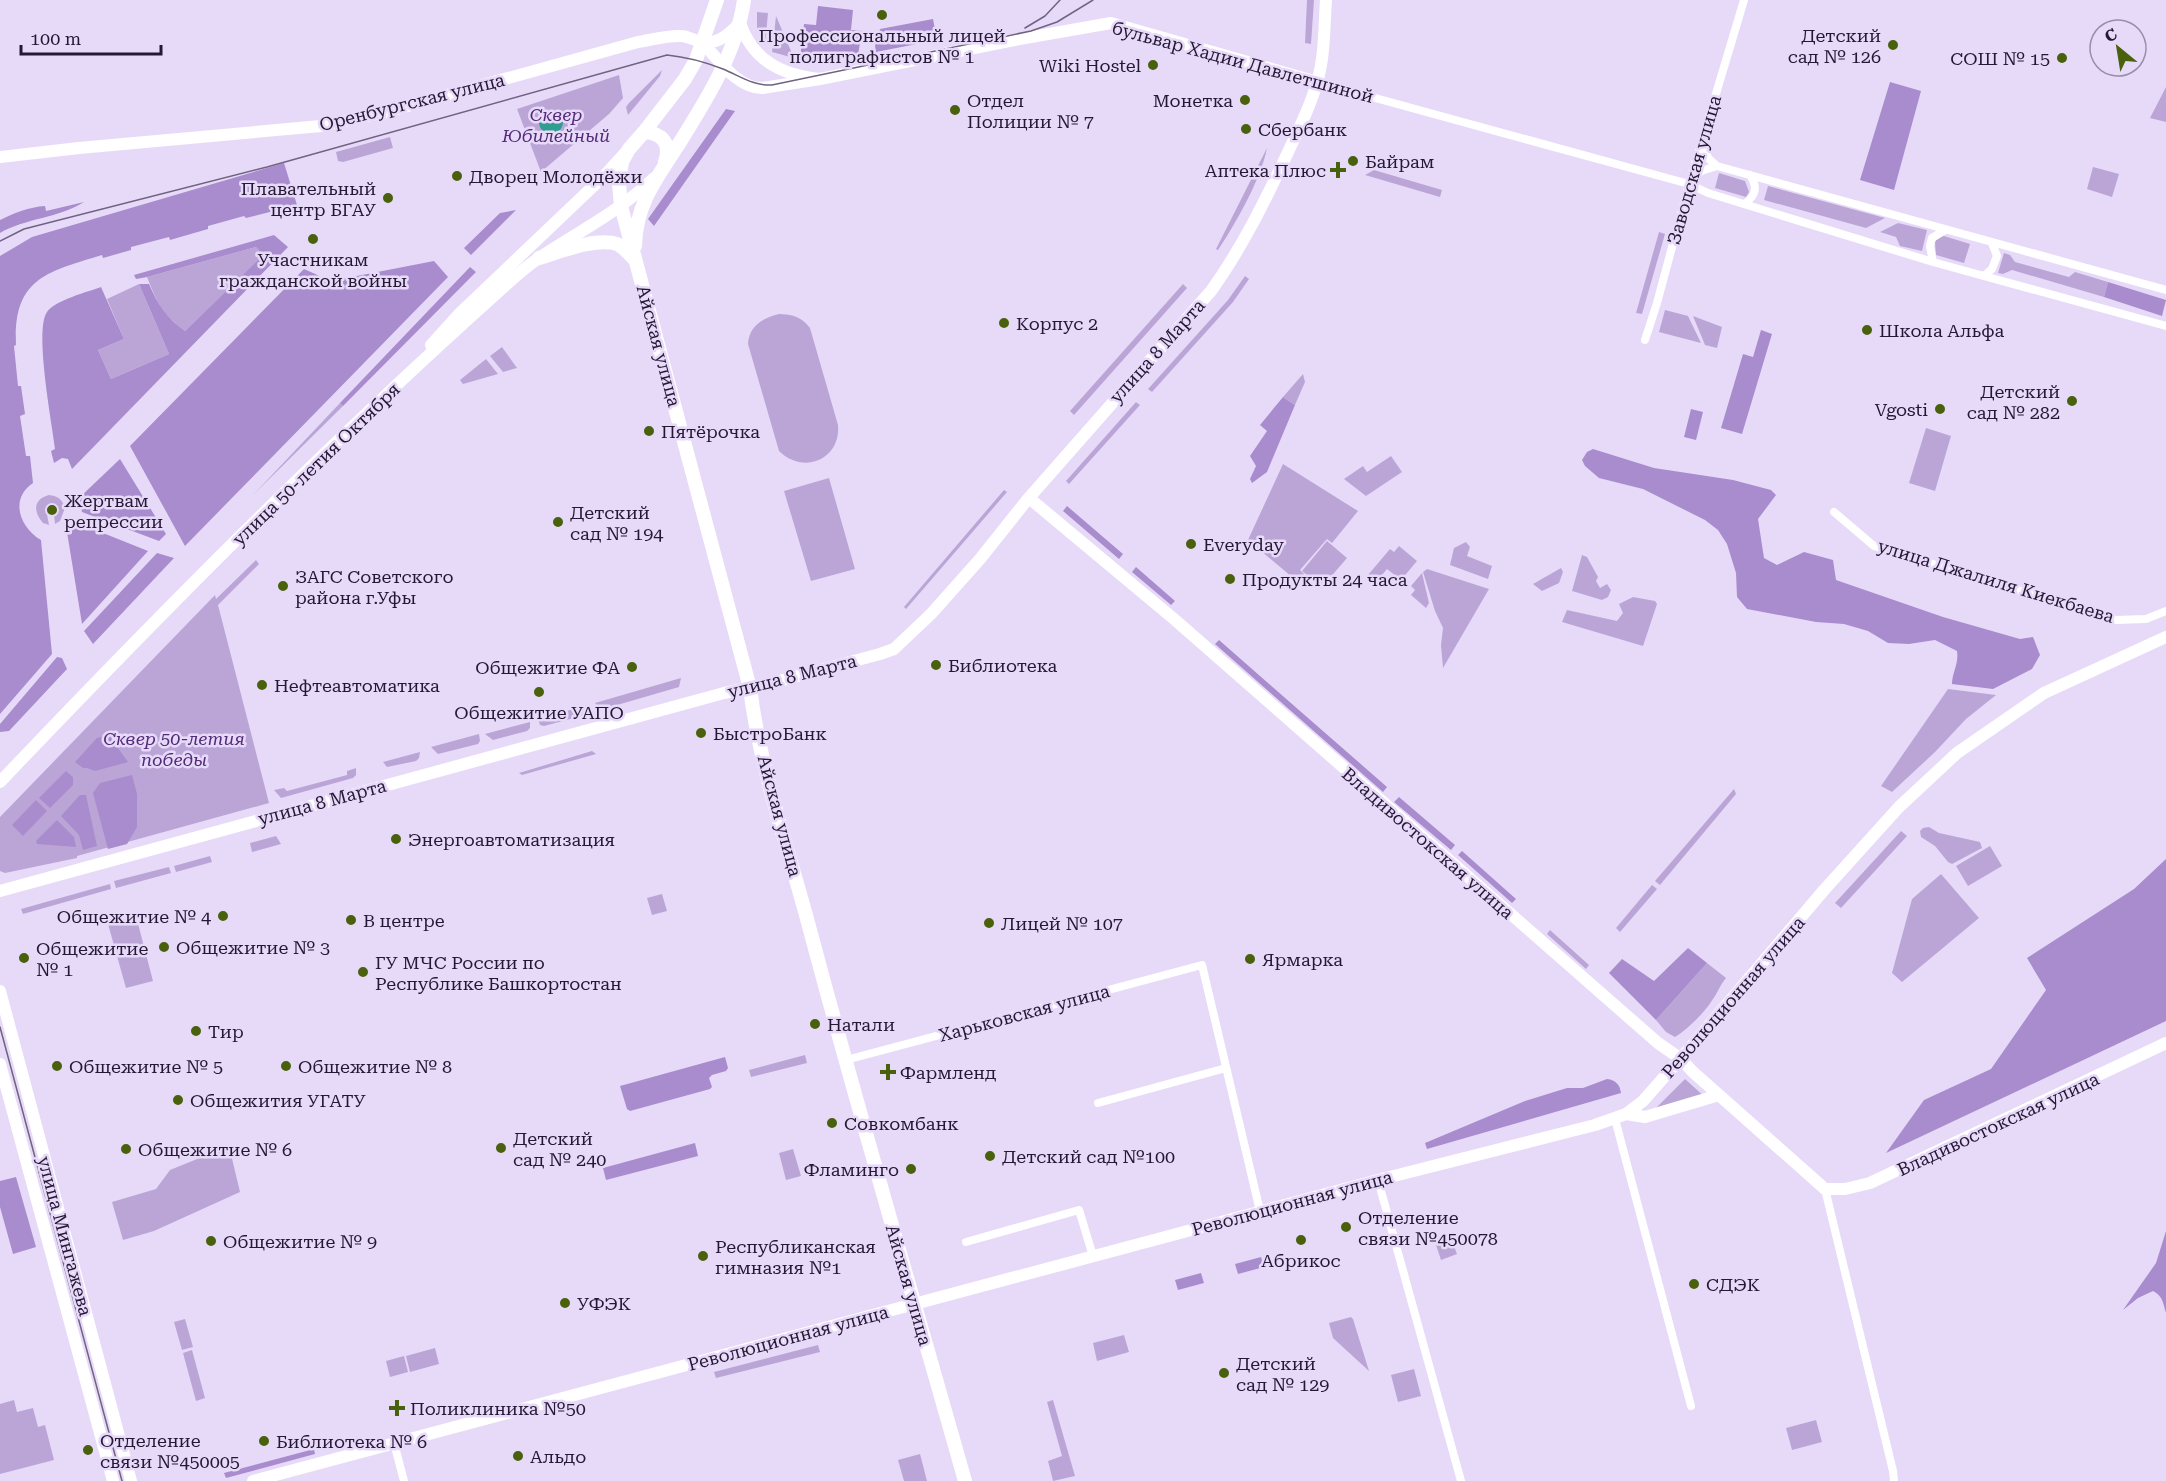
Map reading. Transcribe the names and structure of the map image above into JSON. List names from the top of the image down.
{
  "streets": {
    "main road": [
      "бульвар Хадии Давлетшиной",
      "Оренбургская улица",
      "Айская улица",
      "улица 8 Марта",
      "улица 50-летия Октября",
      "Владивостокская улица",
      "Революционная улица",
      "улица Мингажева"
    ],
    "street": ["Заводская улица", "улица Джалиля Киекбаева", "Харьковская улица"]
  },
  "crossings": [
    ["бульвар Хадии Давлетшиной", "Оренбургская улица"],
    ["бульвар Хадии Давлетшиной", "Заводская улица"],
    ["бульвар Хадии Давлетшиной", "улица 8 Марта"],
    ["бульвар Хадии Давлетшиной", "улица 50-летия Октября"],
    ["Оренбургская улица", "улица 50-летия Октября"],
    ["Айская улица", "улица 8 Марта"],
    ["Айская улица", "улица 50-летия Октября"],
    ["Айская улица", "Революционная улица"],
    ["Айская улица", "Харьковская улица"],
    ["улица 8 Марта", "Владивостокская улица"],
    ["Владивостокская улица", "Революционная улица"]
  ],
  "parks": ["Сквер Юбилейный", "Сквер 50-летия победы"],
  "places": {
    "other": [
      "Профессиональный лицей полиграфистов № 1",
      "Детский сад № 126",
      "СОШ № 15",
      "Wiki Hostel",
      "Монетка",
      "Отдел Полиции № 7",
      "Сбербанк",
      "Байрам",
      "Дворец Молодёжи",
      "Плавательный центр БГАУ",
      "Участникам гражданской войны",
      "Корпус 2",
      "Школа Альфа",
      "Детский сад № 282",
      "Vgosti",
      "Пятёрочка",
      "Жертвам репрессии",
      "Детский сад № 194",
      "Everyday",
      "Продукты 24 часа",
      "ЗАГС Советского района г.Уфы",
      "Библиотека",
      "Общежитие ФА",
      "Нефтеавтоматика",
      "Общежитие УАПО",
      "БыстроБанк",
      "Энергоавтоматизация",
      "Общежитие № 4",
      "В центре",
      "Лицей № 107",
      "Общежитие № 3",
      "Общежитие № 1",
      "Ярмарка",
      "ГУ МЧС России по Республике Башкортостан",
      "Натали",
      "Тир",
      "Общежитие № 5",
      "Общежитие № 8",
      "Общежития УГАТУ",
      "Совкомбанк",
      "Детский сад № 240",
      "Общежитие № 6",
      "Детский сад №100",
      "Фламинго",
      "Отделение связи №450078",
      "Абрикос",
      "Общежитие № 9",
      "Республиканская гимназия №1",
      "СДЭК",
      "УФЭК",
      "Детский сад № 129",
      "Библиотека № 6",
      "Отделение связи №450005",
      "Альдо"
    ],
    "health": ["Аптека Плюс", "Фармленд", "Поликлиника №50"]
  },
  "scale_bar": "100 m",
  "north": "top left"
}
